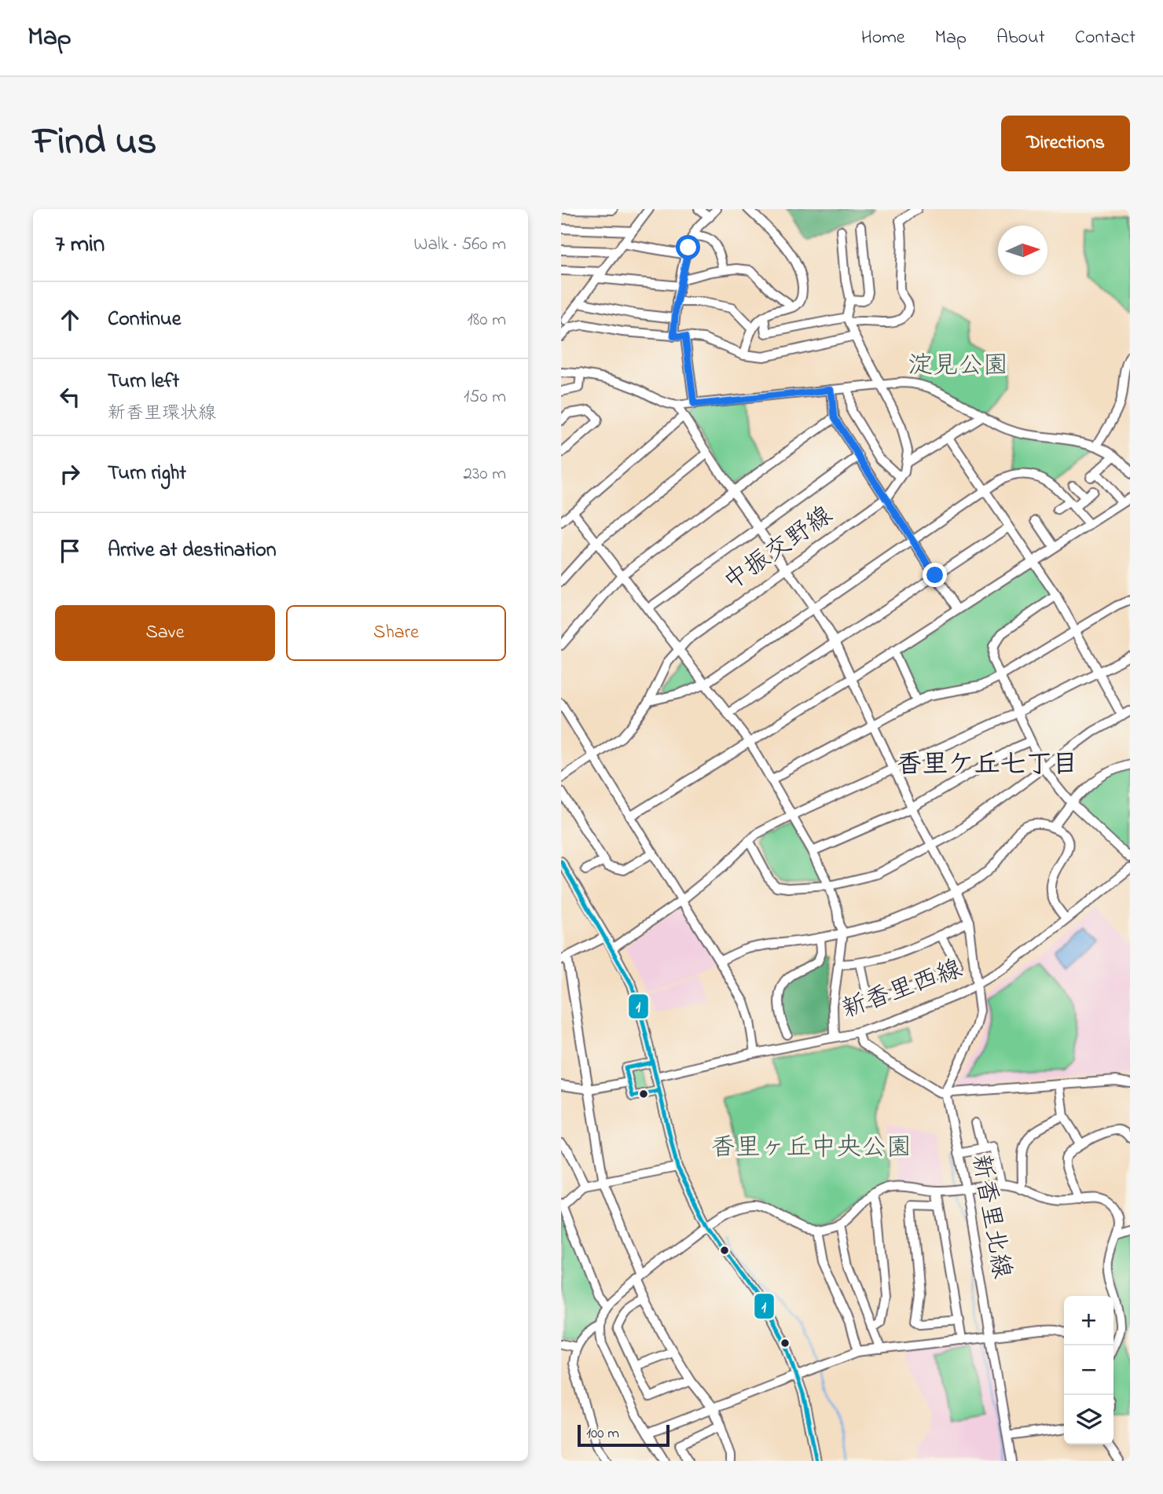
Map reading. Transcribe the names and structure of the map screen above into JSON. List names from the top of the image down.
{
  "streets": {
    "street": ["中振交野線", "新香里西線", "新香里北線"]
  },
  "districts": ["香里ケ丘七丁目"],
  "parks": ["淀見公園", "香里ヶ丘中央公園"],
  "lines": ["transit line 1"],
  "scale_bar": "100 m",
  "north": "right",
  "page": {
    "header": "Map",
    "nav": [
      "Home",
      "Map",
      "About",
      "Contact"
    ],
    "title": "Find us",
    "buttons": [
      "Directions",
      ["Save", "Share"]
    ],
    "heading": ["7 min", "Walk · 560 m"],
    "list": [
      ["Continue", "180 m"],
      ["Turn left", "新香里環状線", "150 m"],
      ["Turn right", "230 m"],
      "Arrive at destination"
    ],
    "map_buttons": ["+", "−"],
    "scale": "100 m"
  }
}
